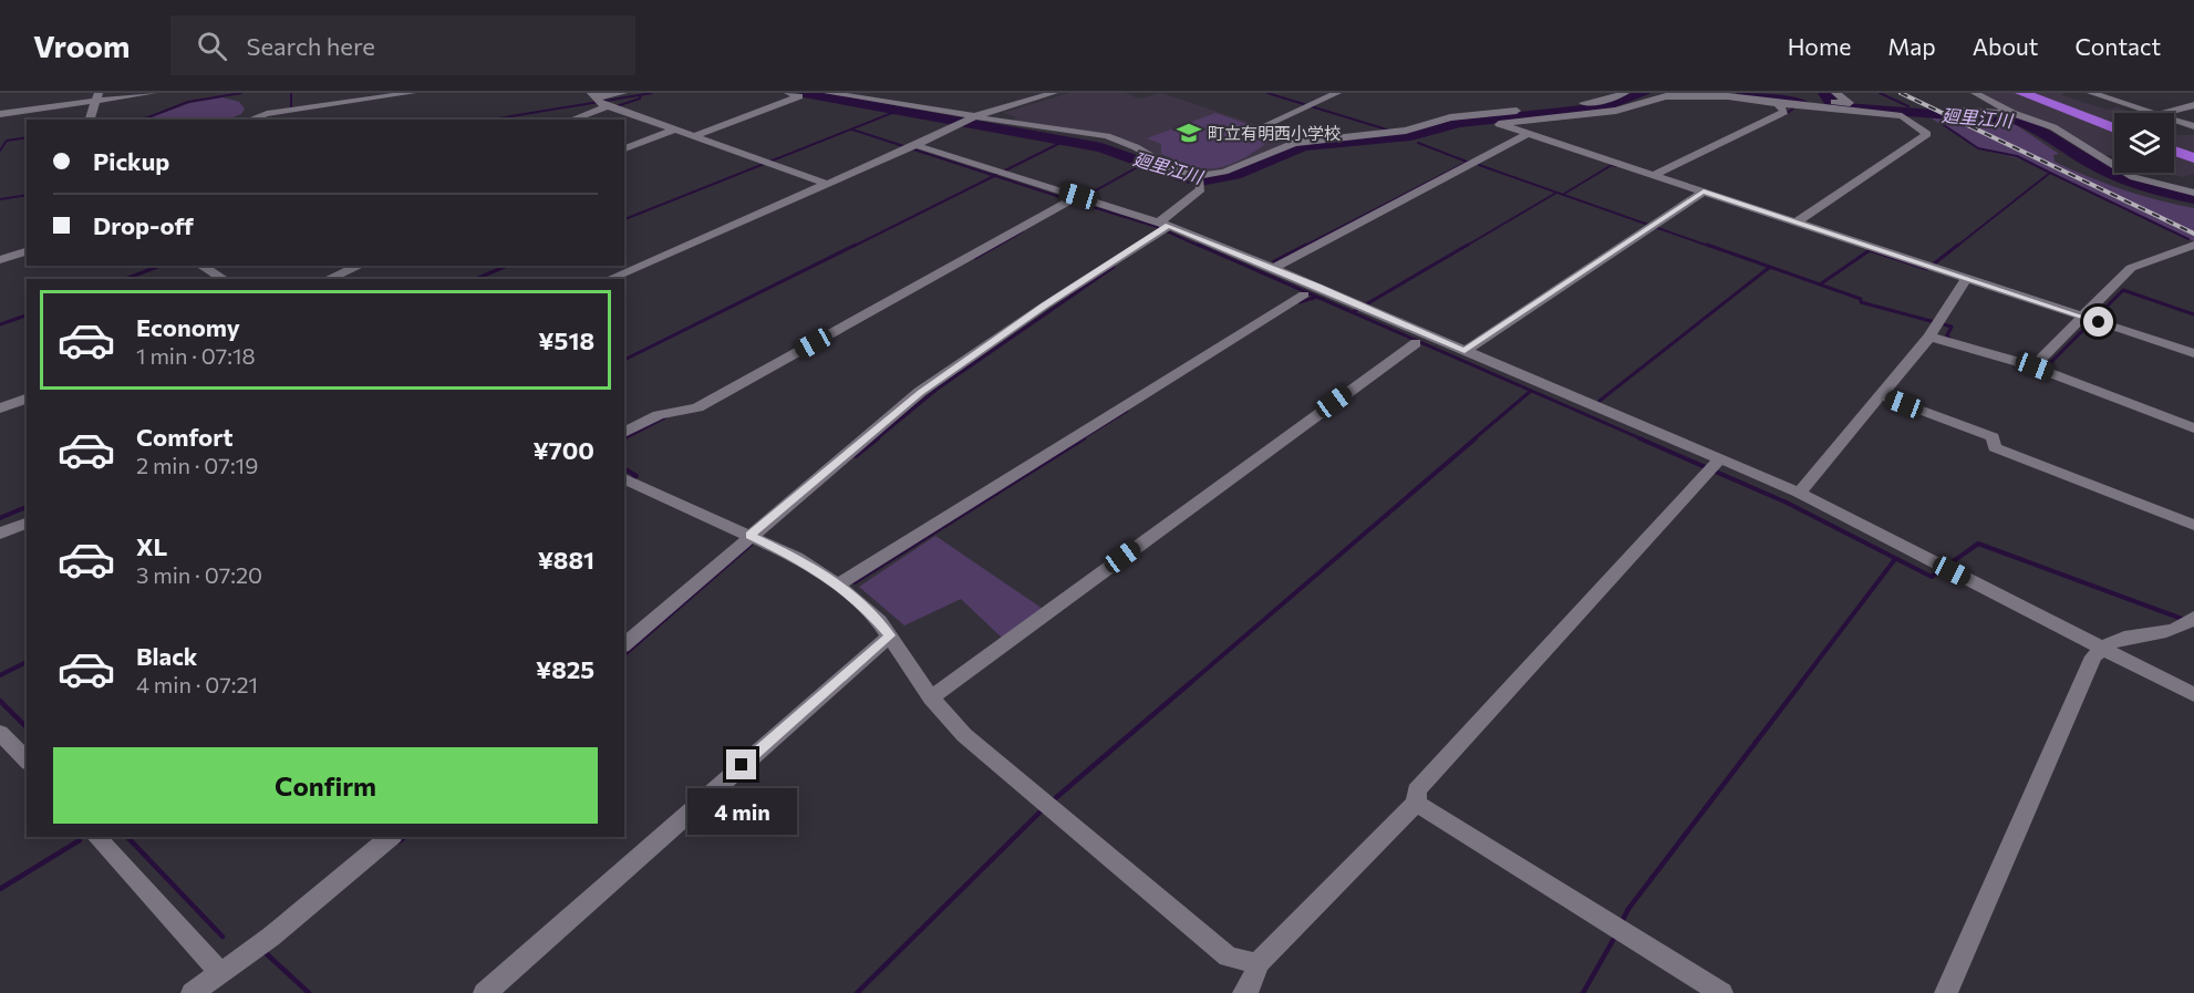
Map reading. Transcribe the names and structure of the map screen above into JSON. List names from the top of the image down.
{
  "water": ["廻里江川"],
  "places": {
    "school or university": ["町立有明西小学校"]
  },
  "page": {
    "header": "Vroom",
    "search": "Search here",
    "nav": [
      "Home",
      "Map",
      "About",
      "Contact"
    ],
    "banner": ["Pickup", "Drop-off"],
    "list": [
      {
        "name": "Economy",
        "note": "1 min · 07:18",
        "value": "¥518"
      },
      {
        "name": "Comfort",
        "note": "2 min · 07:19",
        "value": "¥700"
      },
      {
        "name": "XL",
        "note": "3 min · 07:20",
        "value": "¥881"
      },
      {
        "name": "Black",
        "note": "4 min · 07:21",
        "value": "¥825"
      }
    ],
    "buttons": "Confirm",
    "bubble": "4 min"
  }
}
